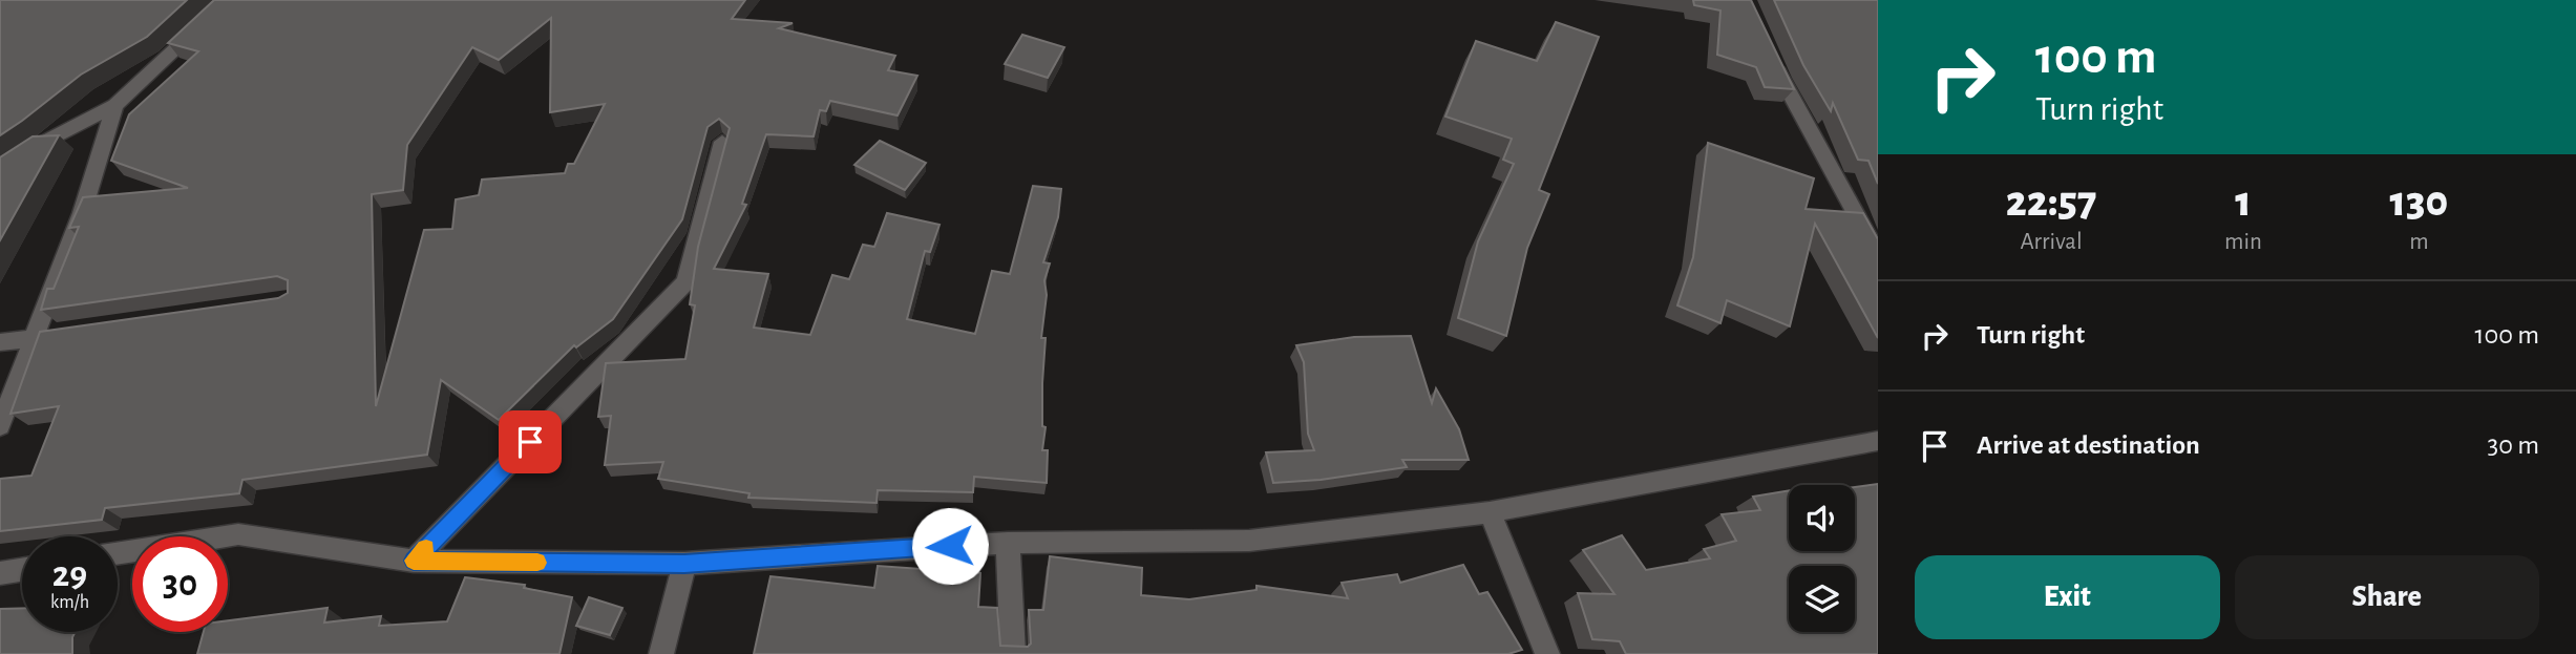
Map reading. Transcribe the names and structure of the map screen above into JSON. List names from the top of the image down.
{
  "page": {
    "turn": ["100 m", "Turn right"],
    "eta": [
      "22:57",
      "Arrival",
      "1",
      "min",
      "130",
      "m"
    ],
    "list": [
      {
        "name": "Turn right",
        "value": "100 m"
      },
      {
        "name": "Arrive at destination",
        "value": "30 m"
      }
    ],
    "speed": "29 km/h",
    "limit": "30",
    "buttons": ["Exit", "Share"]
  }
}
